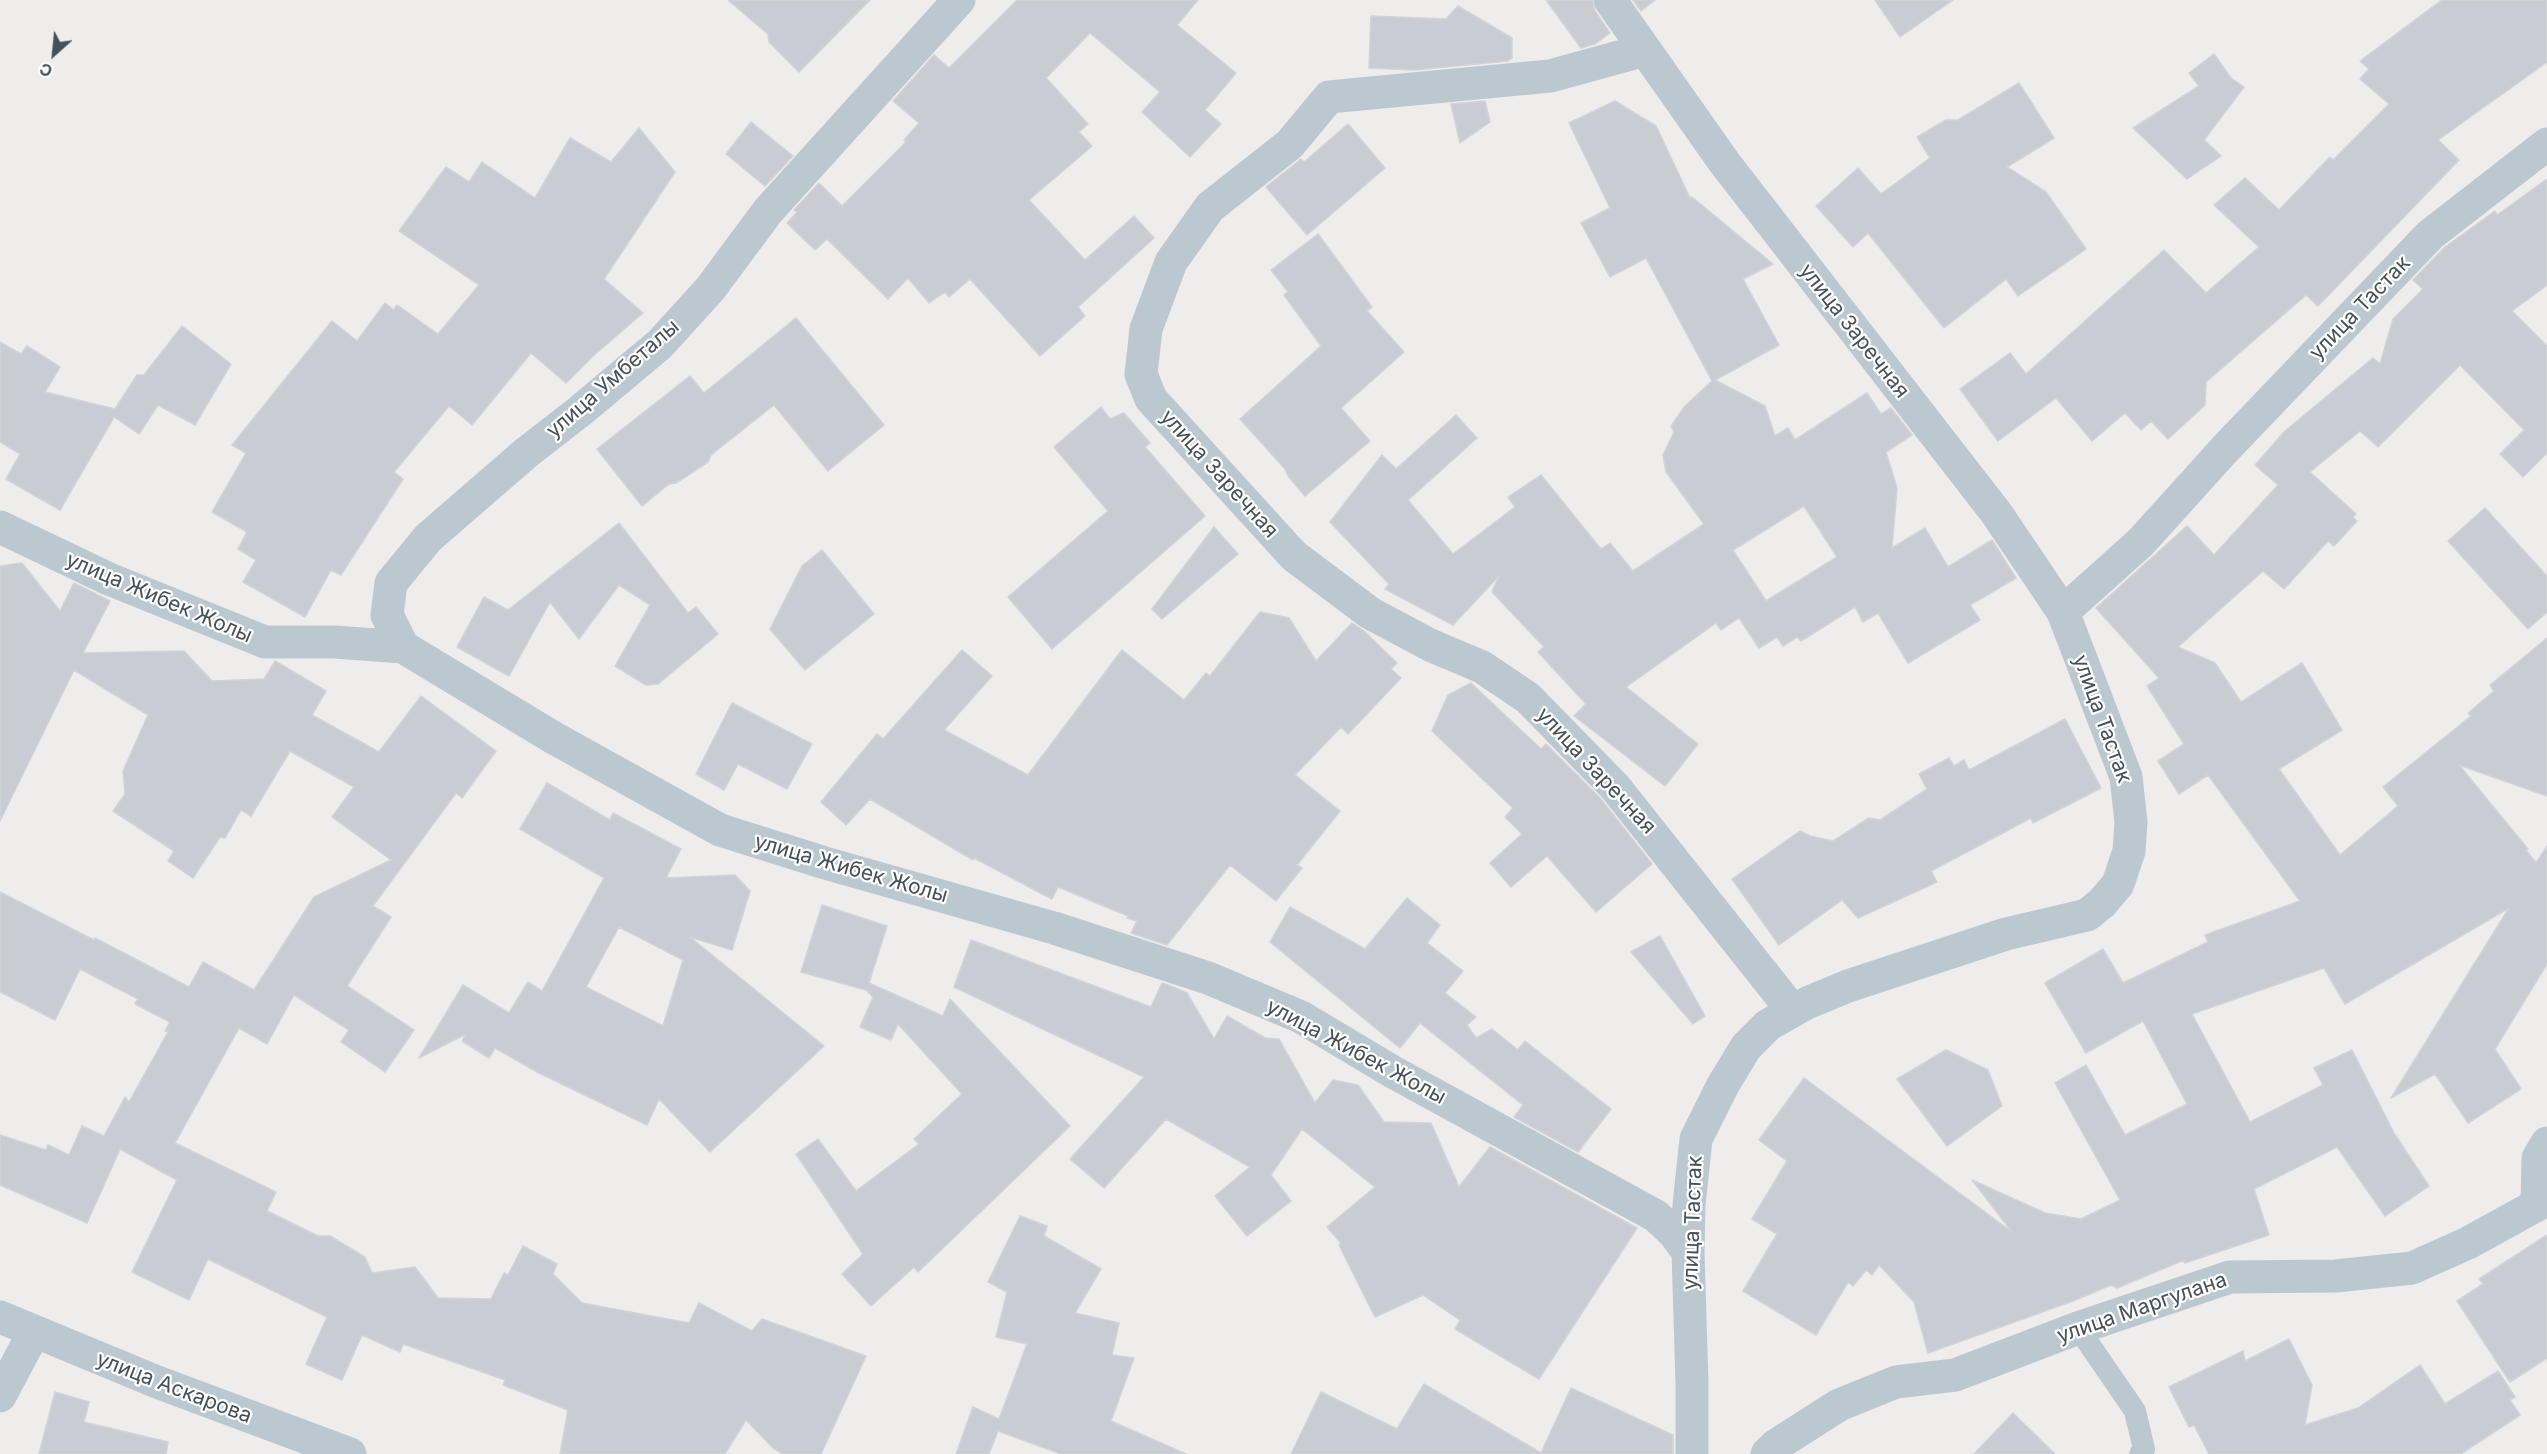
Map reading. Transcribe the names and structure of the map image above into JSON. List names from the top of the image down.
{
  "streets": {
    "street": [
      "улица Тастак",
      "улица Заречная",
      "улица Умбеталы",
      "улица Жибек Жолы",
      "улица Маргулана",
      "улица Аскарова"
    ]
  },
  "crossings": [
    ["улица Тастак", "улица Заречная"],
    ["улица Тастак", "улица Жибек Жолы"],
    ["улица Умбеталы", "улица Жибек Жолы"]
  ],
  "north": "bottom left"
}
